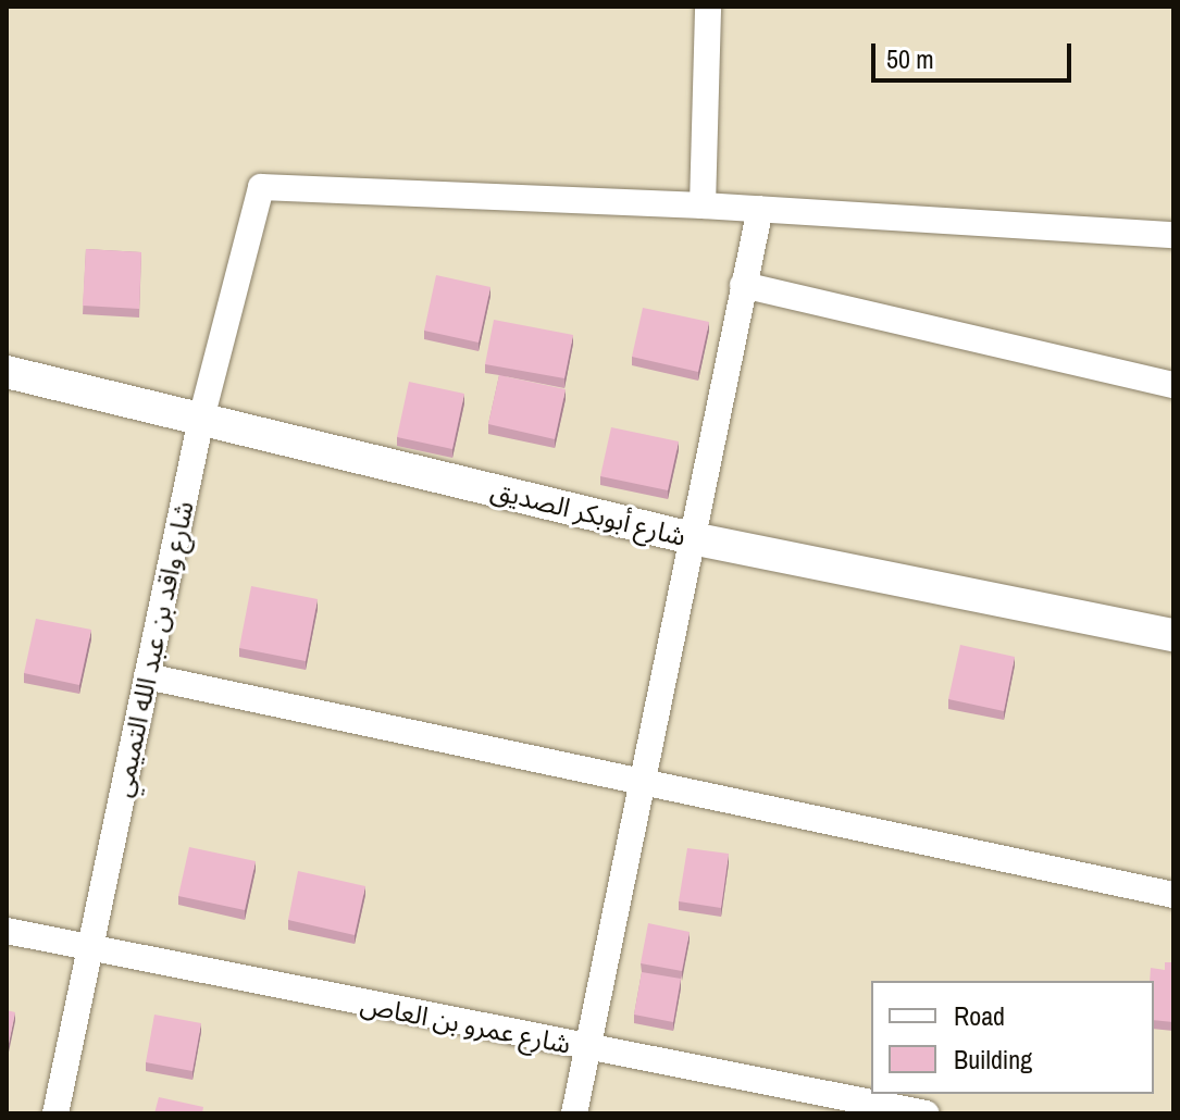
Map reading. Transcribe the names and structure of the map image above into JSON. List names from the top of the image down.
{
  "streets": {
    "street": ["شارع أبوبكر الصديق", "شارع واقد بن عبد الله التميمي", "شارع عمرو بن العاص"]
  },
  "crossings": [
    ["شارع أبوبكر الصديق", "شارع واقد بن عبد الله التميمي"],
    ["شارع واقد بن عبد الله التميمي", "شارع عمرو بن العاص"]
  ],
  "legend": ["Road", "Building"],
  "scale_bar": "50 m"
}
